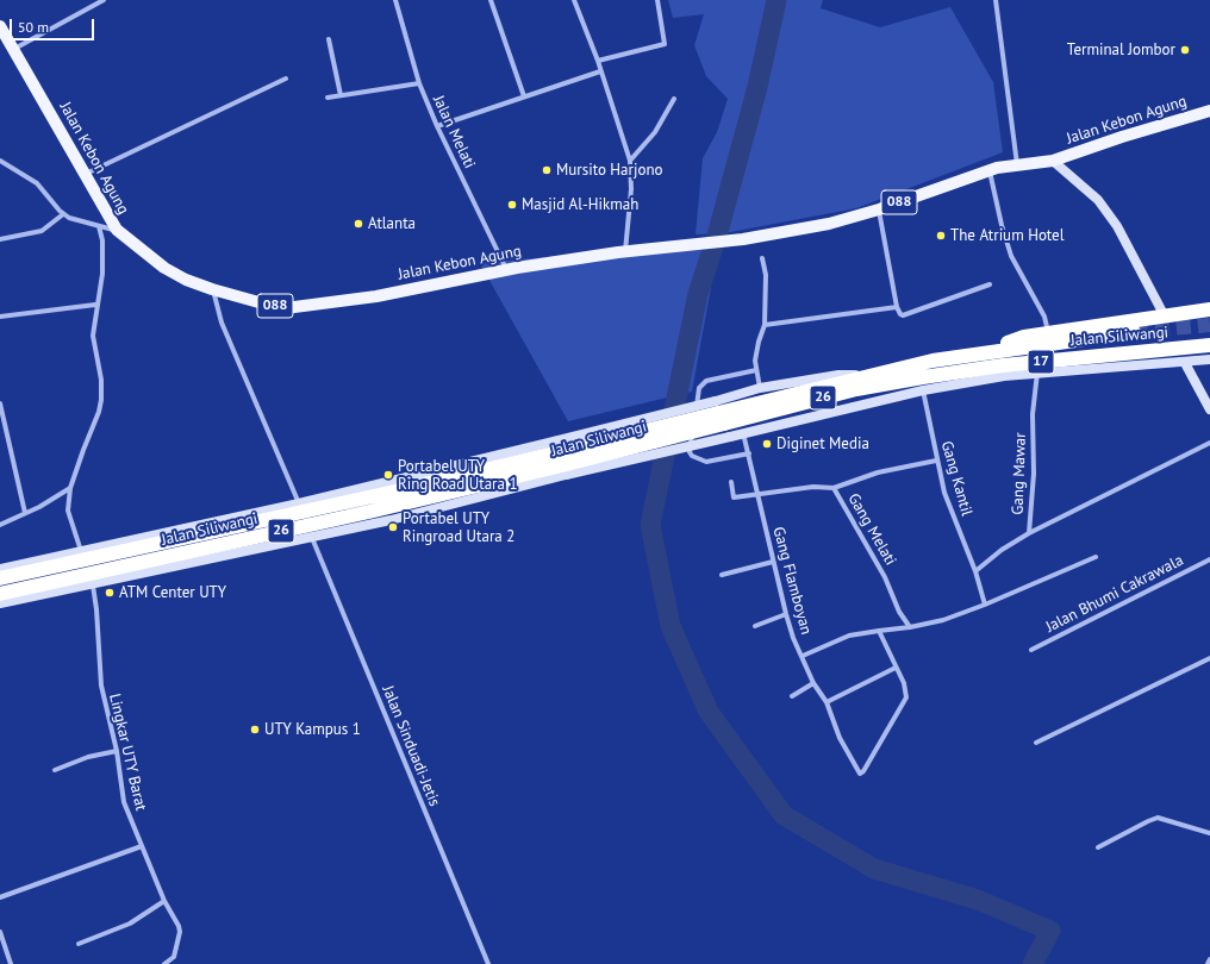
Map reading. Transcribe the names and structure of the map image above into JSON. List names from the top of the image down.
{
  "streets": {
    "highway": ["Jalan Siliwangi", "17", "26"],
    "main road": ["Jalan Kebon Agung", "088"],
    "street": [
      "Jalan Melati",
      "Gang Mawar",
      "Gang Kantil",
      "Gang Melati",
      "Gang Flamboyan",
      "Jalan Bhumi Cakrawala",
      "Jalan Sinduadi-Jetis",
      "Lingkar UTY Barat"
    ]
  },
  "crossings": [
    ["Jalan Kebon Agung", "Jalan Melati"],
    ["Jalan Kebon Agung", "26"],
    ["Jalan Siliwangi", "26"],
    ["Jalan Siliwangi", "Gang Kantil"],
    ["Gang Mawar", "Gang Kantil"],
    ["Gang Kantil", "Gang Melati"]
  ],
  "places": [
    "Terminal Jombor",
    "Mursito Harjono",
    "Masjid Al-Hikmah",
    "Atlanta",
    "The Atrium Hotel",
    "Diginet Media",
    "Portabel UTY Ring Road Utara 1",
    "Portabel UTY Ringroad Utara 2",
    "ATM Center UTY",
    "UTY Kampus 1"
  ],
  "scale_bar": "50 m"
}
